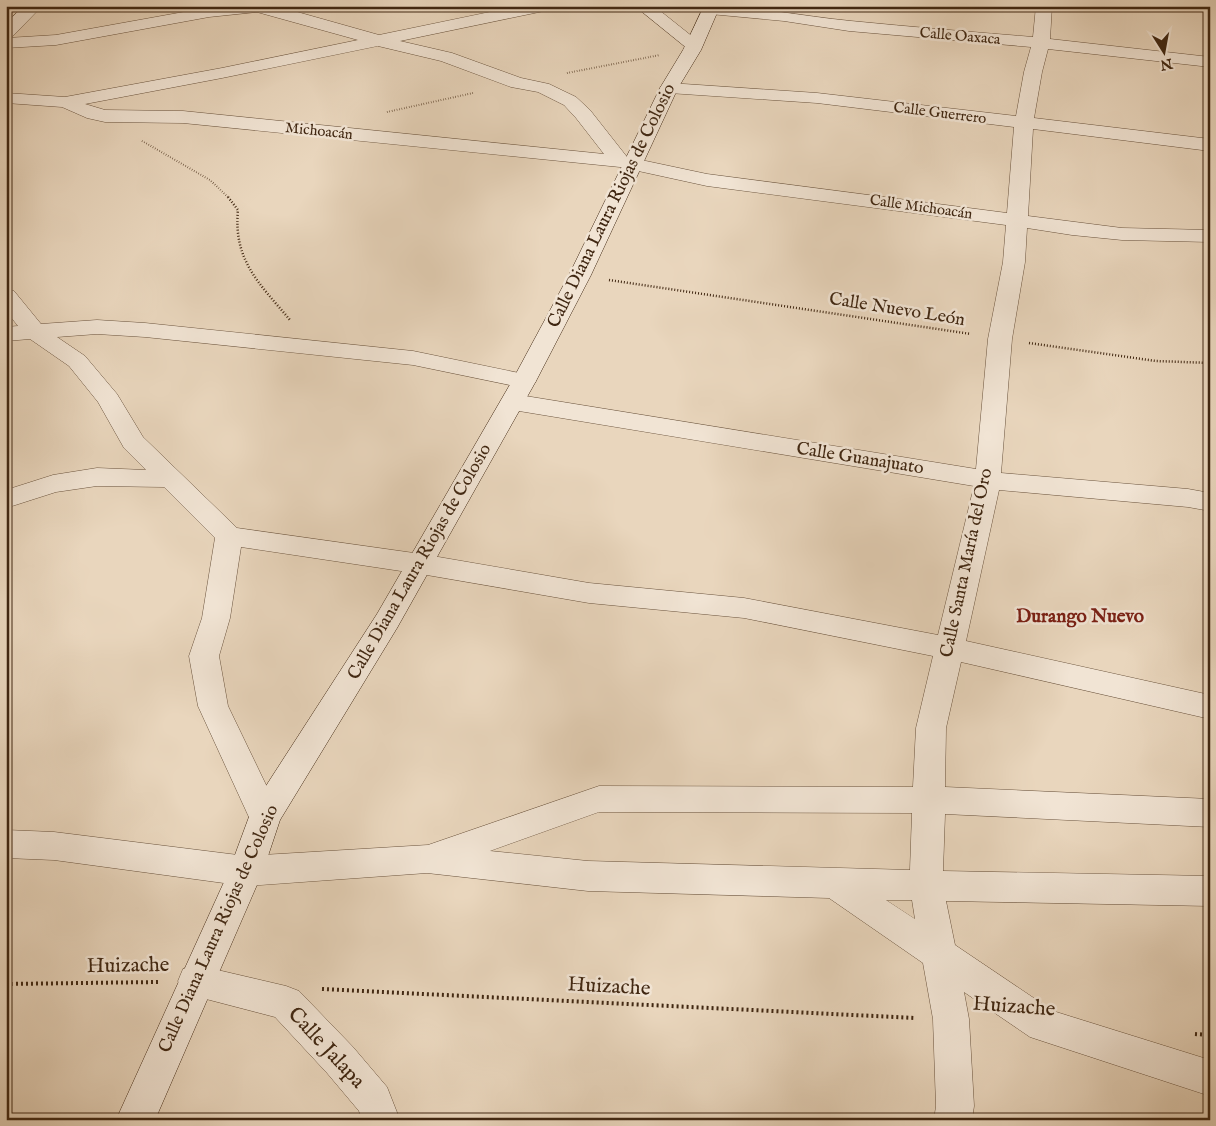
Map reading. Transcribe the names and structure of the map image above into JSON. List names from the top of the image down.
{
  "streets": {
    "street": [
      "Calle Oaxaca",
      "Calle Guerrero",
      "Michoacán",
      "Calle Diana Laura Riojas de Colosio",
      "Calle Michoacán",
      "Calle Guanajuato",
      "Calle Santa María del Oro",
      "Calle Jalapa"
    ],
    "path": ["Calle Nuevo León", "Huizache"]
  },
  "crossings": [
    ["Calle Oaxaca", "Calle Diana Laura Riojas de Colosio"],
    ["Calle Oaxaca", "Calle Santa María del Oro"],
    ["Calle Guerrero", "Calle Diana Laura Riojas de Colosio"],
    ["Calle Guerrero", "Calle Santa María del Oro"],
    ["Michoacán", "Calle Diana Laura Riojas de Colosio"],
    ["Michoacán", "Calle Michoacán"],
    ["Calle Diana Laura Riojas de Colosio", "Calle Michoacán"],
    ["Calle Diana Laura Riojas de Colosio", "Calle Nuevo León"],
    ["Calle Diana Laura Riojas de Colosio", "Calle Guanajuato"],
    ["Calle Diana Laura Riojas de Colosio", "Huizache"],
    ["Calle Diana Laura Riojas de Colosio", "Calle Jalapa"],
    ["Calle Michoacán", "Calle Santa María del Oro"],
    ["Calle Nuevo León", "Calle Santa María del Oro"],
    ["Calle Guanajuato", "Calle Santa María del Oro"],
    ["Calle Santa María del Oro", "Huizache"],
    ["Huizache", "Calle Jalapa"]
  ],
  "districts": ["Durango Nuevo"],
  "north": "bottom"
}
